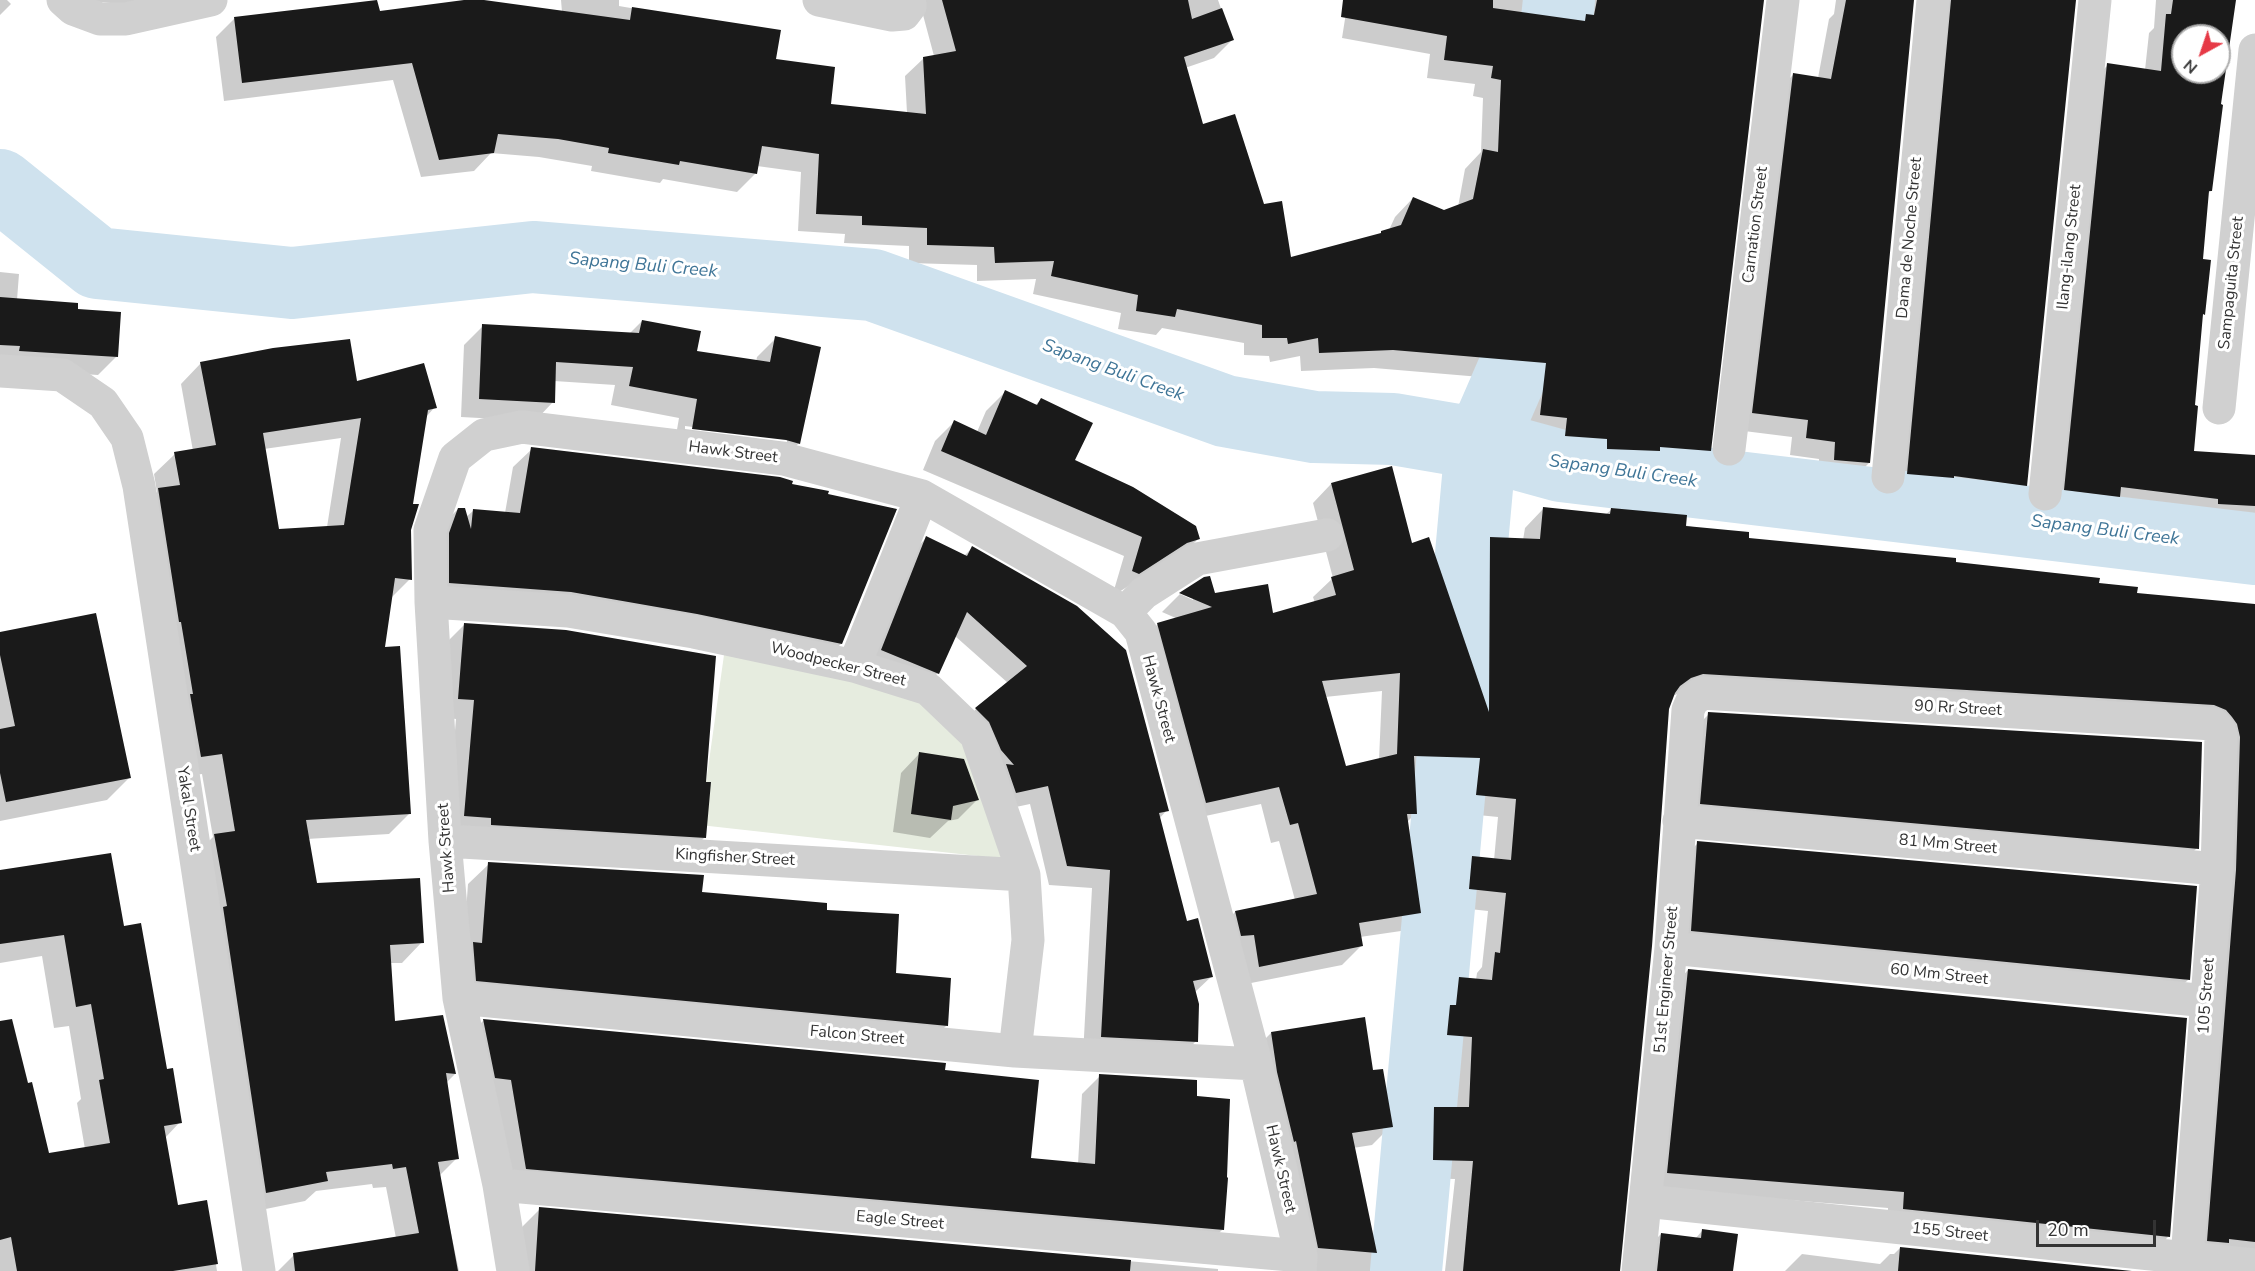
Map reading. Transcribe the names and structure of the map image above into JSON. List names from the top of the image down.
{
  "streets": {
    "street": [
      "Carnation Street",
      "Dama de Noche Street",
      "Ilang-ilang Street",
      "Sampaguita Street",
      "Hawk Street",
      "Woodpecker Street",
      "90 Rr Street",
      "Yakal Street",
      "81 Mm Street",
      "Kingfisher Street",
      "60 Mm Street",
      "51st Engineer Street",
      "105 Street",
      "Falcon Street",
      "Eagle Street",
      "155 Street"
    ]
  },
  "crossings": [
    ["Hawk Street", "Woodpecker Street"],
    ["Hawk Street", "Kingfisher Street"],
    ["Hawk Street", "Falcon Street"],
    ["Hawk Street", "Eagle Street"],
    ["Woodpecker Street", "Kingfisher Street"],
    ["Woodpecker Street", "Falcon Street"],
    ["90 Rr Street", "51st Engineer Street"],
    ["90 Rr Street", "105 Street"],
    ["81 Mm Street", "51st Engineer Street"],
    ["81 Mm Street", "105 Street"],
    ["60 Mm Street", "51st Engineer Street"],
    ["60 Mm Street", "105 Street"],
    ["51st Engineer Street", "155 Street"],
    ["105 Street", "155 Street"]
  ],
  "water": ["Sapang Buli Creek"],
  "scale_bar": "20 m",
  "north": "bottom left"
}
